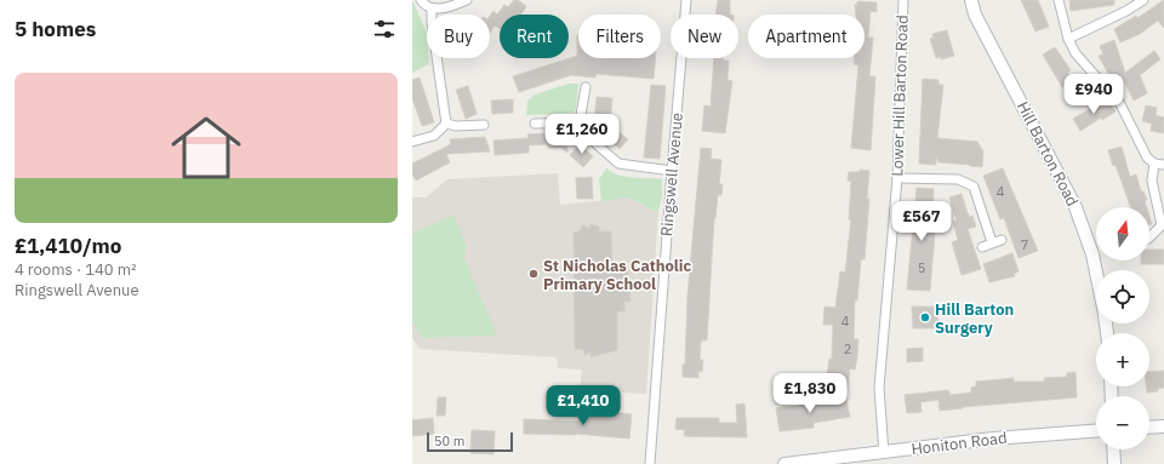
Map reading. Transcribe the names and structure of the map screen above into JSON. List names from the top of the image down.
{
  "streets": {
    "main road": ["Hill Barton Road", "Honiton Road"],
    "street": ["Lower Hill Barton Road", "Ringswell Avenue"]
  },
  "crossings": [
    ["Lower Hill Barton Road", "Honiton Road"]
  ],
  "places": ["St Nicholas Catholic Primary School", "Hill Barton Surgery"],
  "house_numbers": [
    "4",
    "7",
    "5",
    "4",
    "2"
  ],
  "scale_bar": "50 m",
  "north": "top",
  "page": {
    "heading": "5 homes",
    "chip": [
      "Buy",
      "Rent",
      "Filters",
      "New",
      "Apartment"
    ],
    "list": [
      {
        "name": "£1,410/mo",
        "note": "4 rooms · 140 m² · Ringswell Avenue"
      }
    ],
    "price": [
      "£940",
      "£1,260",
      "£567",
      "£1,830",
      "£1,410"
    ],
    "map_buttons": ["+", "−"],
    "scale": "50 m"
  }
}
